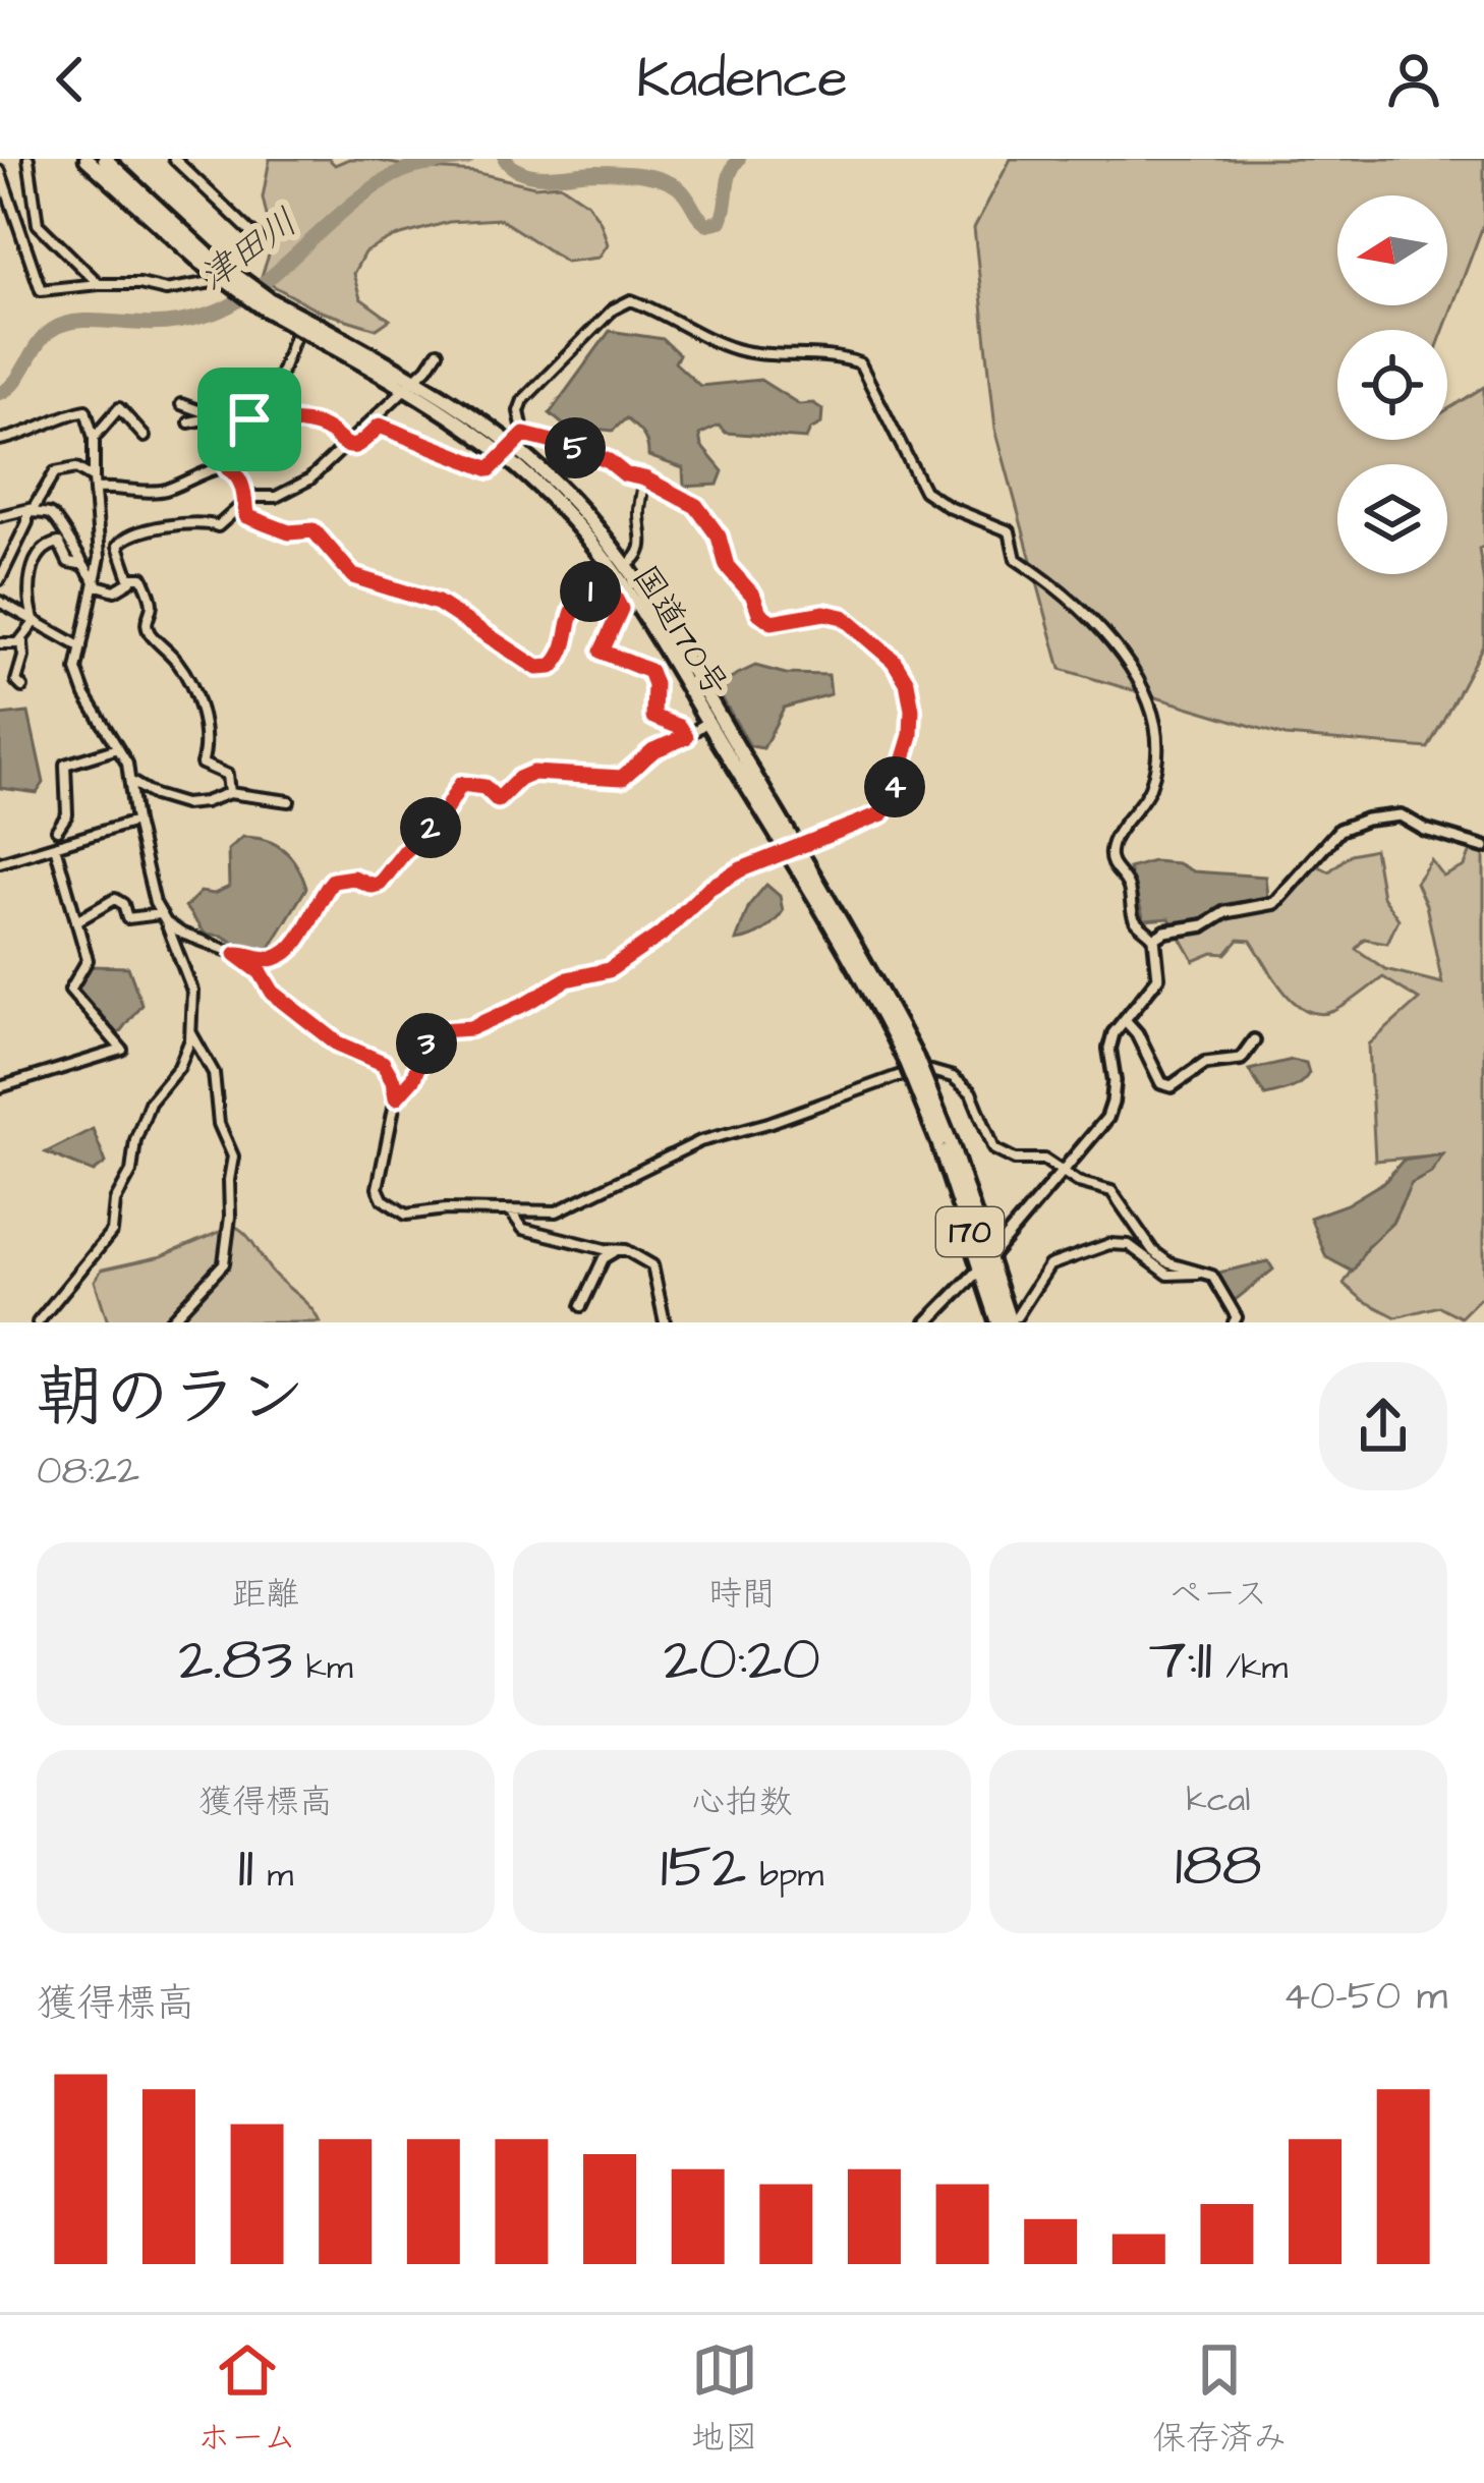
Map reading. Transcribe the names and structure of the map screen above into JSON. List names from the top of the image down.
{
  "streets": {
    "highway": ["国道170号", "170"]
  },
  "water": ["津田川"],
  "north": "left",
  "page": {
    "header": "Kadence",
    "pins": [
      "5",
      "1",
      "4",
      "2",
      "3"
    ],
    "heading": ["朝のラン", "08:22"],
    "stats": [
      ["距離", "2.83 km"],
      ["時間", "20:20"],
      ["ペース", "7:11 /km"],
      ["獲得標高", "11 m"],
      ["心拍数", "152 bpm"],
      ["kcal", "188"]
    ],
    "chart": ["獲得標高", "40–50 m"],
    "tabs": ["ホーム", "地図", "保存済み"]
  }
}
